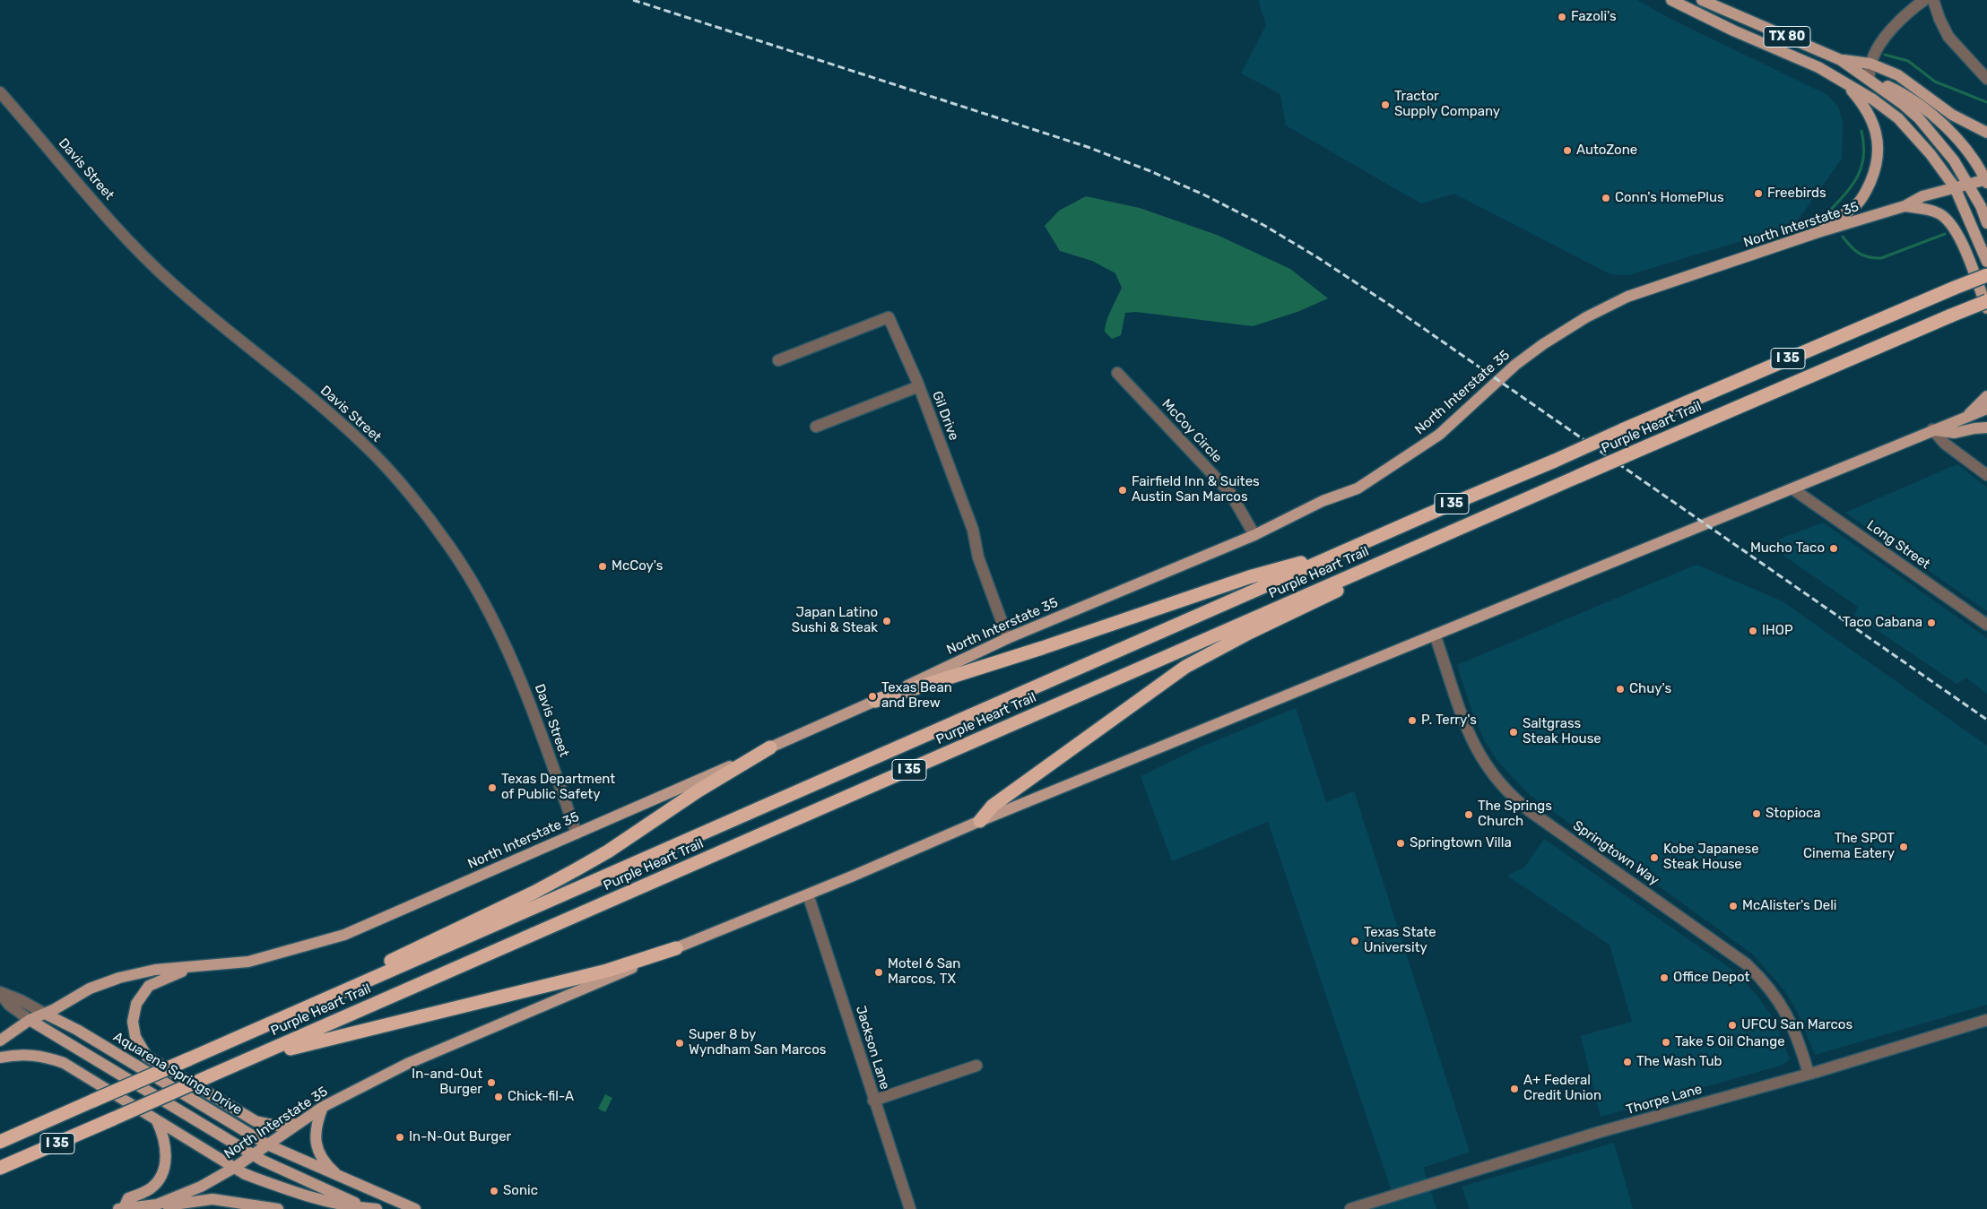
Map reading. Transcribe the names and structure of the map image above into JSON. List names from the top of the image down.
{
  "streets": {
    "highway": ["I 35", "Purple Heart Trail"],
    "main road": ["TX 80", "North Interstate 35", "Aquarena Springs Drive"],
    "street": [
      "Davis Street",
      "Gil Drive",
      "McCoy Circle",
      "Long Street",
      "Springtown Way",
      "Jackson Lane",
      "Thorpe Lane"
    ]
  },
  "crossings": [
    ["TX 80", "North Interstate 35"],
    ["Davis Street", "North Interstate 35"],
    ["North Interstate 35", "Gil Drive"],
    ["North Interstate 35", "McCoy Circle"],
    ["North Interstate 35", "Long Street"],
    ["North Interstate 35", "Springtown Way"],
    ["North Interstate 35", "Jackson Lane"],
    ["North Interstate 35", "Aquarena Springs Drive"],
    ["Springtown Way", "Thorpe Lane"]
  ],
  "places": [
    "Fazoli's",
    "Tractor Supply Company",
    "AutoZone",
    "Freebirds",
    "Conn's HomePlus",
    "Fairfield Inn & Suites Austin San Marcos",
    "Mucho Taco",
    "McCoy's",
    "Japan Latino Sushi & Steak",
    "Taco Cabana",
    "IHOP",
    "Chuy's",
    "Texas Bean and Brew",
    "P. Terry's",
    "Saltgrass Steak House",
    "Texas Department of Public Safety",
    "Stopioca",
    "The Springs Church",
    "Springtown Villa",
    "The SPOT Cinema Eatery",
    "Kobe Japanese Steak House",
    "McAlister's Deli",
    "Texas State University",
    "Motel 6 San Marcos, TX",
    "Office Depot",
    "UFCU San Marcos",
    "Take 5 Oil Change",
    "Super 8 by Wyndham San Marcos",
    "The Wash Tub",
    "In-and-Out Burger",
    "A+ Federal Credit Union",
    "Chick-fil-A",
    "In-N-Out Burger",
    "Sonic"
  ]
}
